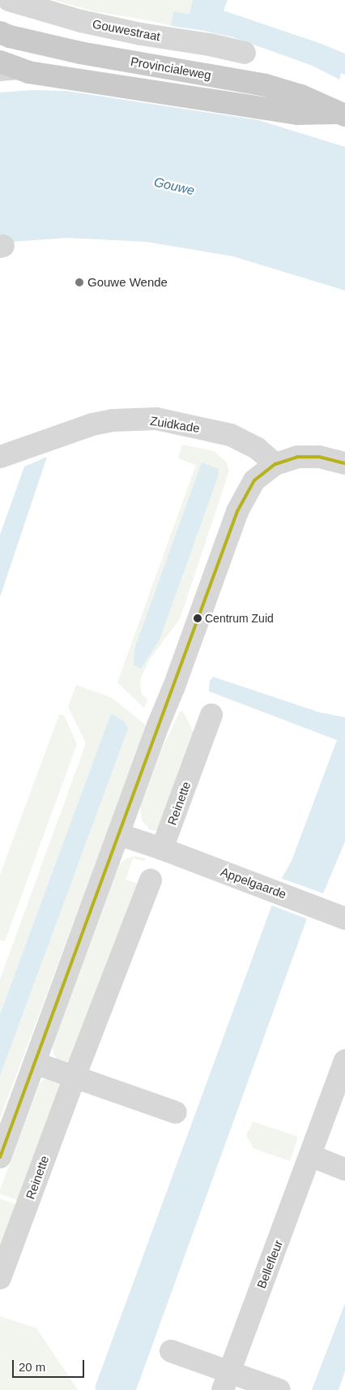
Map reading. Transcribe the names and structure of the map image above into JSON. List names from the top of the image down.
{
  "streets": {
    "main road": ["Provincialeweg"],
    "street": [
      "Gouwestraat",
      "Zuidkade",
      "Reinette",
      "Appelgaarde",
      "Bellefleur"
    ]
  },
  "crossings": [
    ["Reinette", "Appelgaarde"]
  ],
  "water": ["Gouwe"],
  "places": ["Gouwe Wende", "Centrum Zuid"],
  "scale_bar": "20 m"
}
